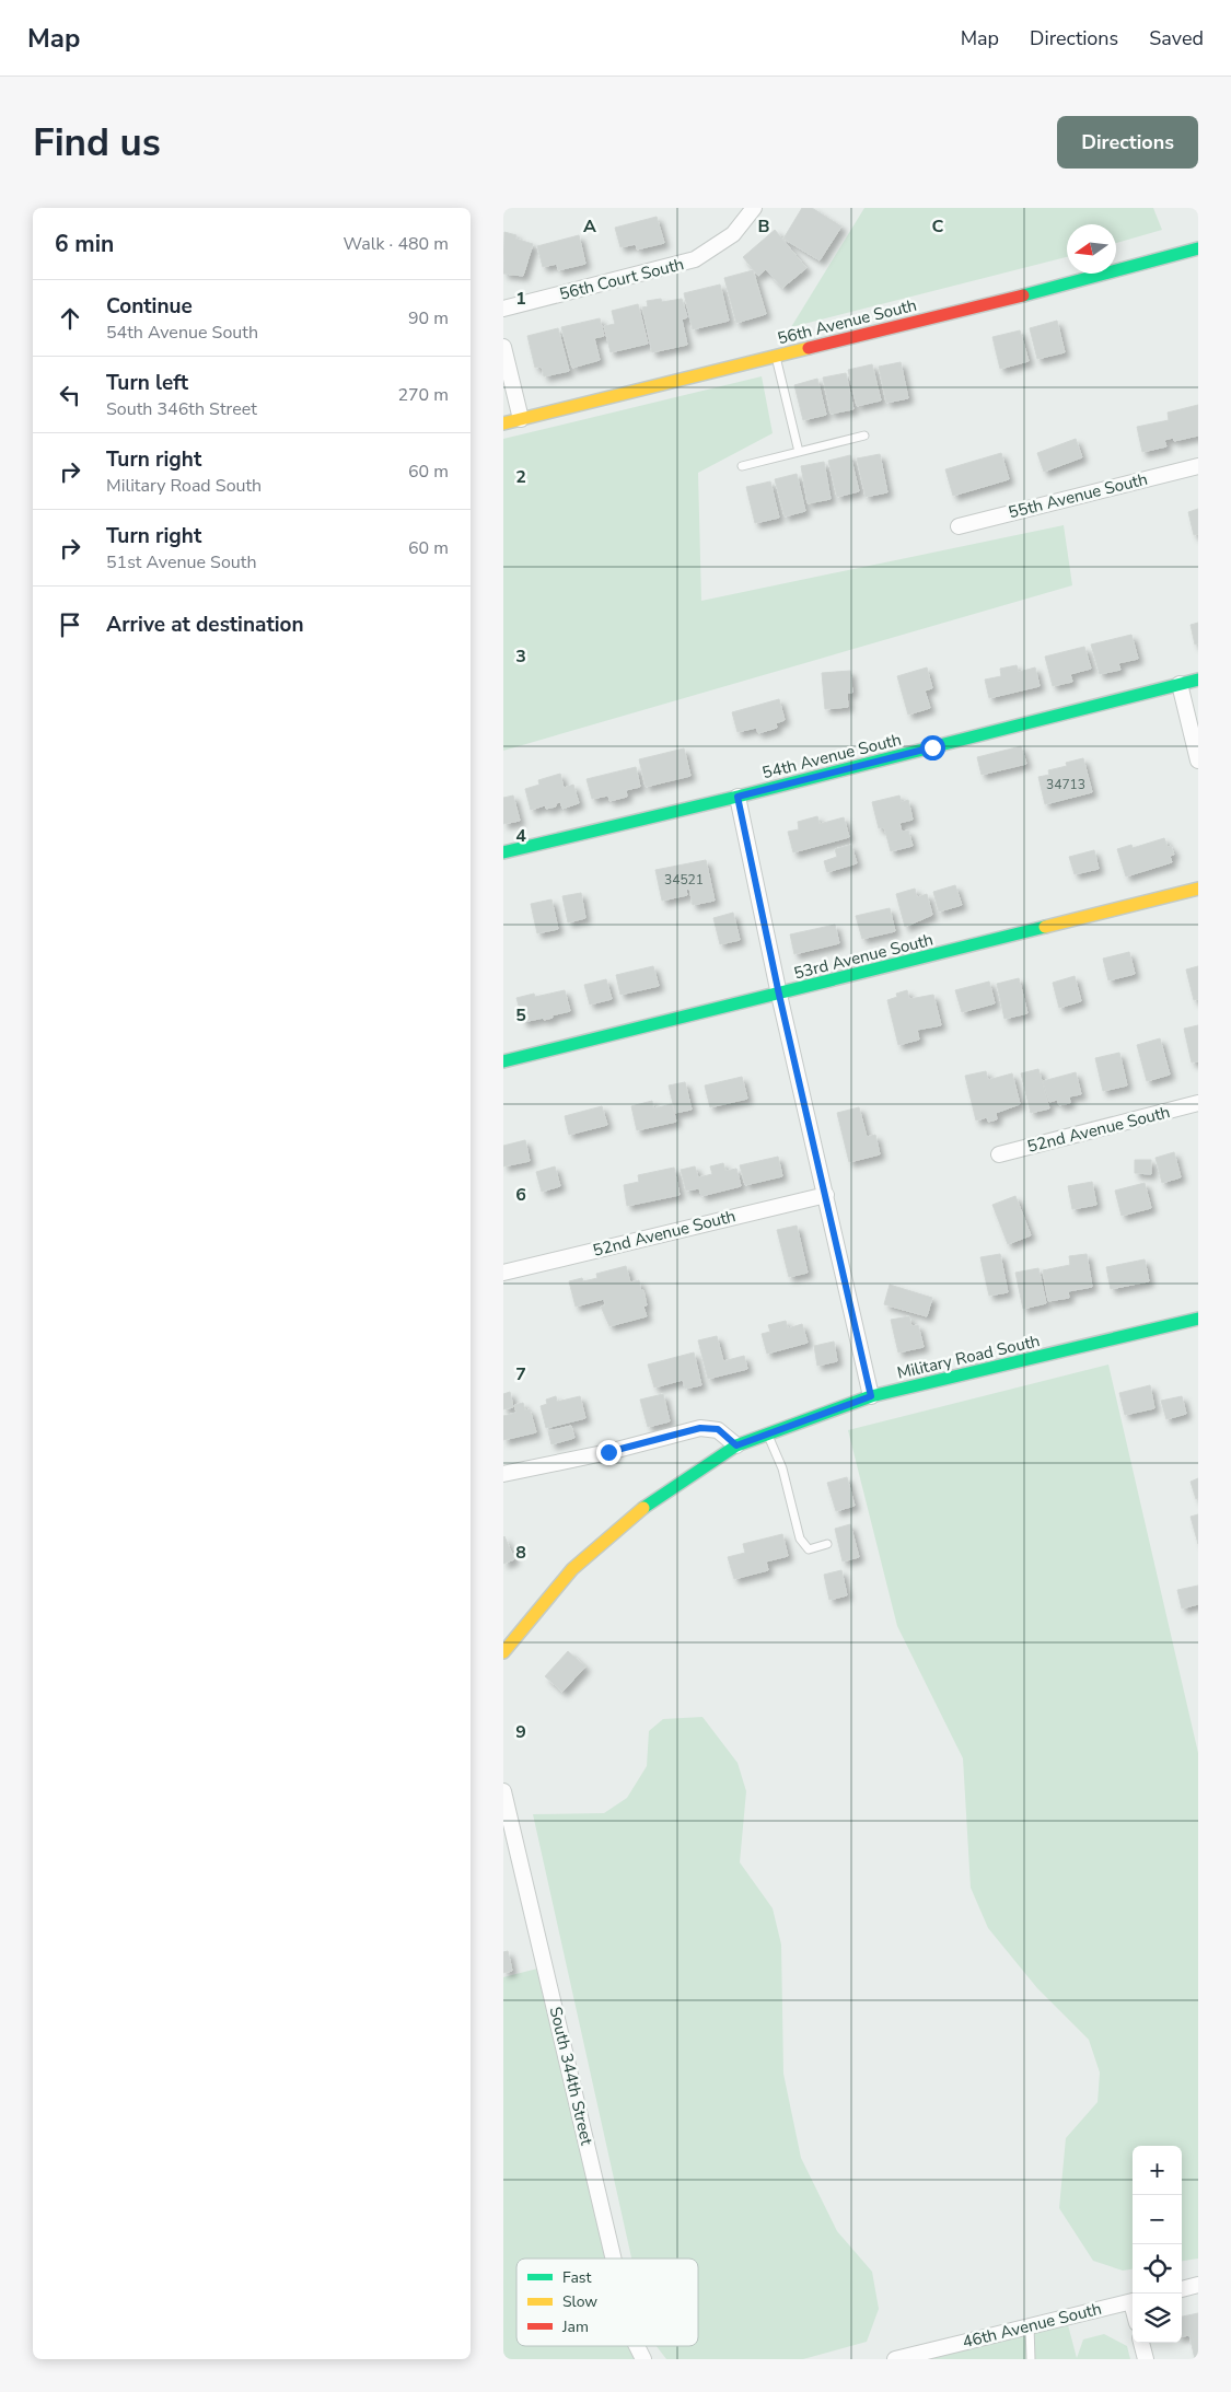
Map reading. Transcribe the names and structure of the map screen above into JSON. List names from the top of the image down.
{
  "streets": {
    "street": [
      "56th Court South",
      "56th Avenue South",
      "55th Avenue South",
      "54th Avenue South",
      "53rd Avenue South",
      "52nd Avenue South",
      "Military Road South",
      "South 344th Street",
      "46th Avenue South"
    ]
  },
  "house_numbers": ["34713", "34521"],
  "legend": ["Fast", "Slow", "Jam"],
  "north": "left",
  "page": {
    "header": "Map",
    "nav": ["Map", "Directions", "Saved"],
    "buttons": "Directions",
    "title": "Find us",
    "heading": ["6 min", "Walk · 480 m"],
    "list": [
      ["Continue", "54th Avenue South", "90 m"],
      ["Turn left", "South 346th Street", "270 m"],
      ["Turn right", "Military Road South", "60 m"],
      ["Turn right", "51st Avenue South", "60 m"],
      "Arrive at destination"
    ],
    "map_buttons": ["+", "−"]
  },
  "grid": {
    "columns": ["A", "B", "C"],
    "rows": [
      "1",
      "2",
      "3",
      "4",
      "5",
      "6",
      "7",
      "8",
      "9"
    ]
  }
}
